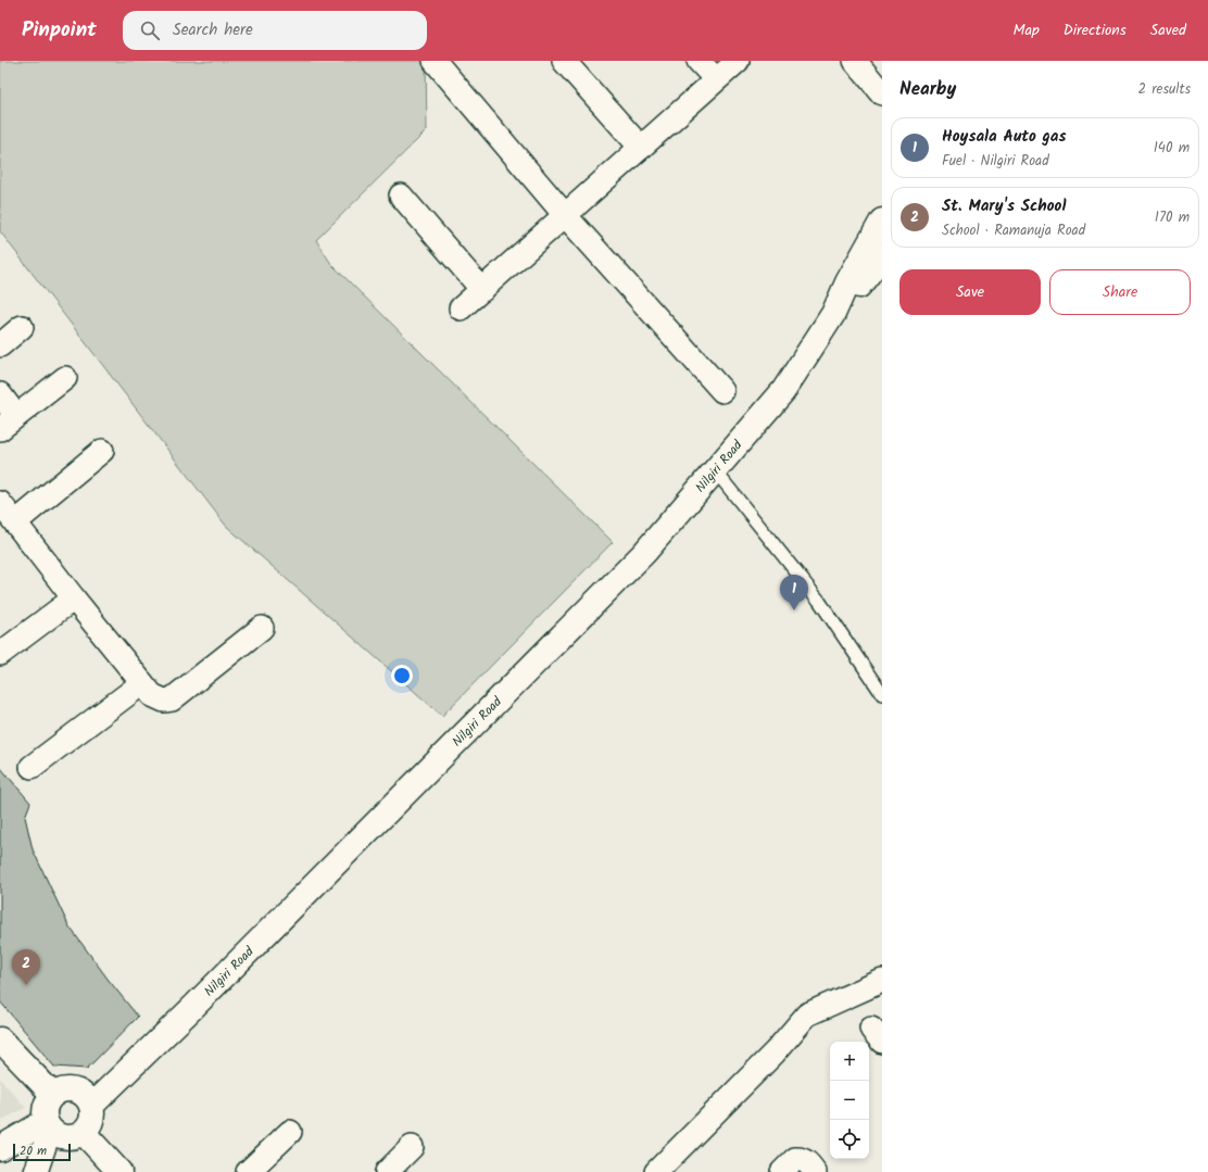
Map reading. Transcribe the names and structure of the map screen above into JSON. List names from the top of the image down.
{
  "streets": {
    "street": ["Nilgiri Road"]
  },
  "scale_bar": "20 m",
  "page": {
    "header": "Pinpoint",
    "search": "Search here",
    "nav": ["Map", "Directions", "Saved"],
    "heading": ["Nearby", "2 results"],
    "list": [
      {
        "mark": "1",
        "name": "Hoysala Auto gas",
        "note": "Fuel · Nilgiri Road",
        "value": "140 m"
      },
      {
        "mark": "2",
        "name": "St. Mary's School",
        "note": "School · Ramanuja Road",
        "value": "170 m"
      }
    ],
    "buttons": ["Save", "Share"],
    "pins": ["1", "2"],
    "map_buttons": ["+", "−"],
    "scale": "20 m"
  }
}
